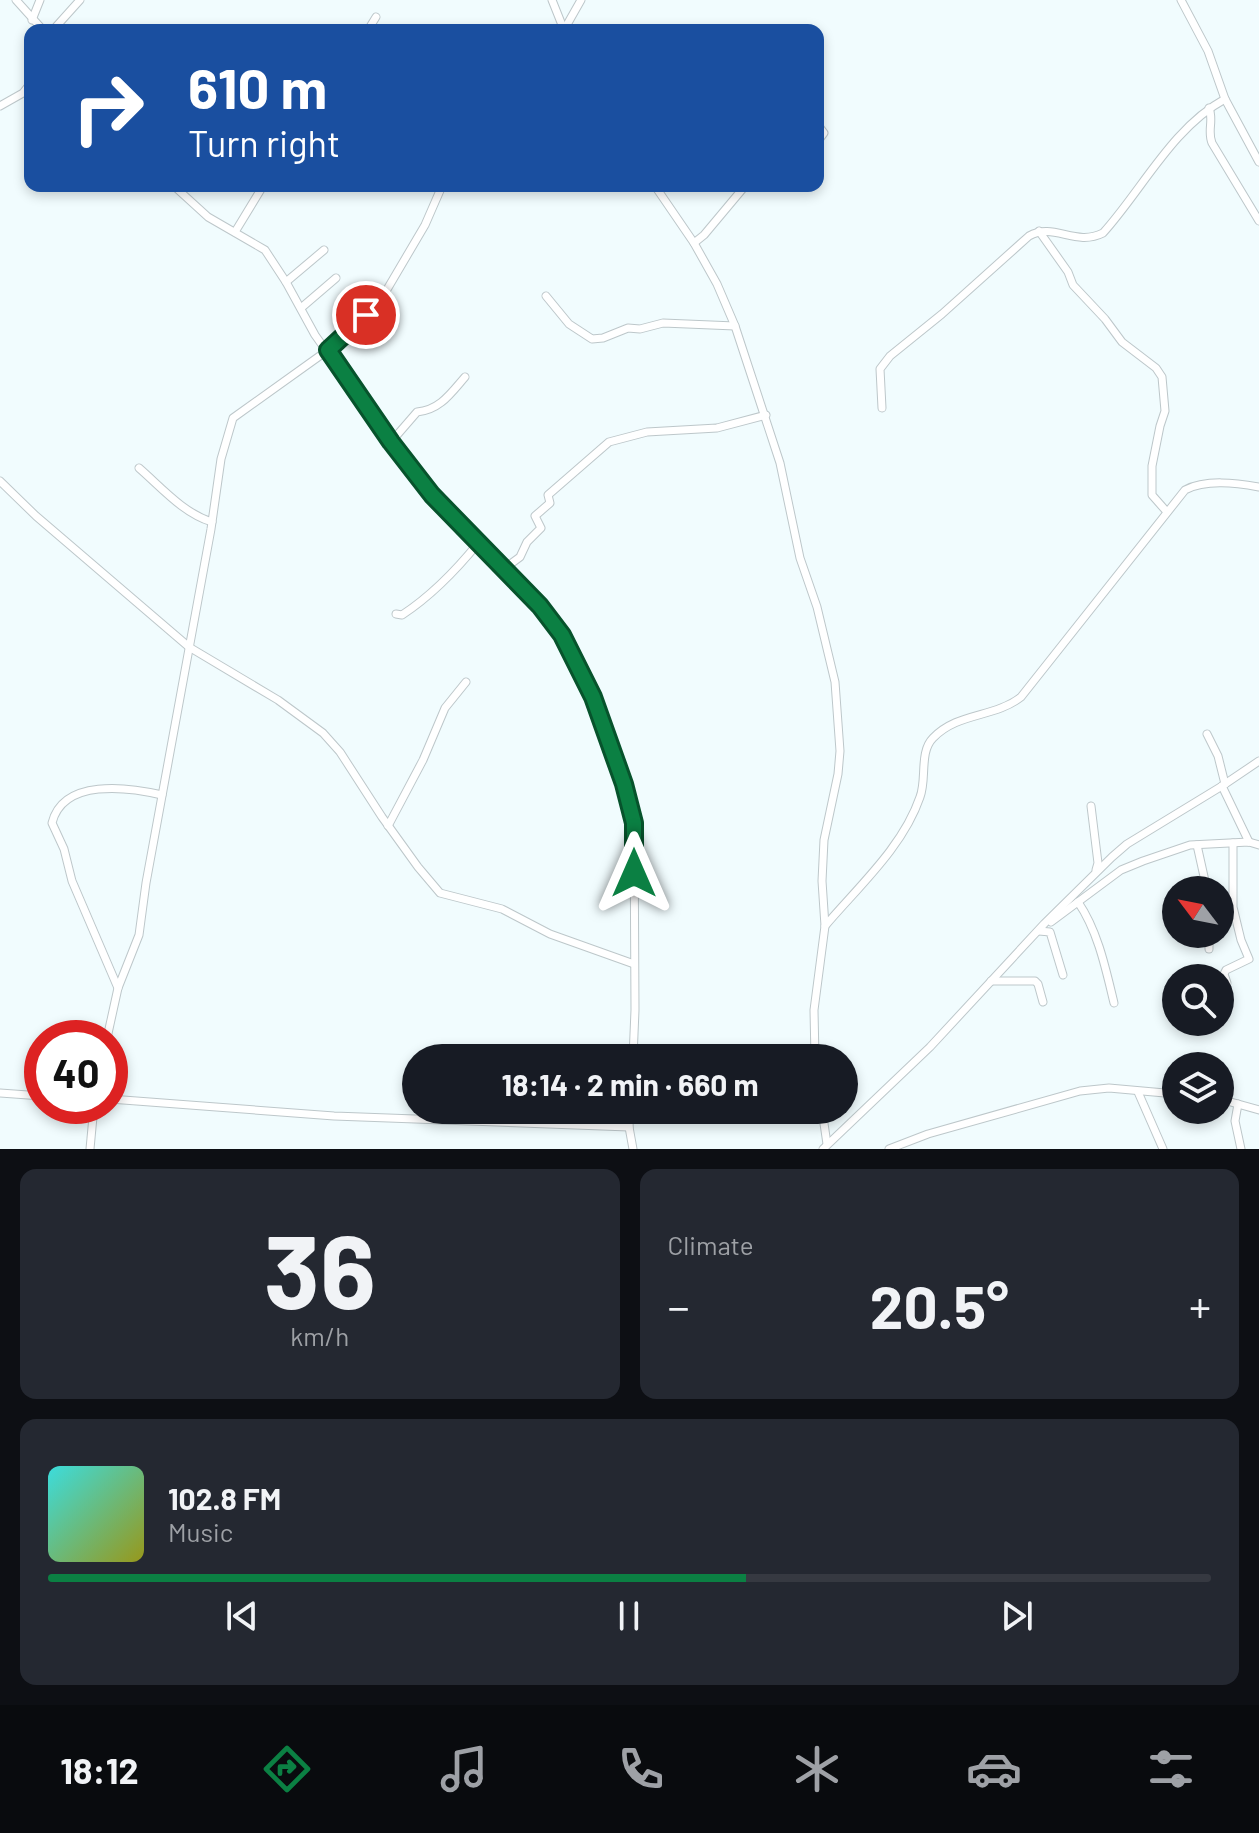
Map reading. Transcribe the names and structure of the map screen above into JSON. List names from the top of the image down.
{
  "north": "top left",
  "page": {
    "turn": ["610 m", "Turn right"],
    "limit": "40",
    "trip": "18:14 · 2 min · 660 m",
    "tile": [
      ["36", "km/h"],
      "Climate"
    ],
    "heat": ["−", "20.5°", "+"],
    "song": ["102.8 FM", "Music"],
    "tabs": "18:12"
  }
}
